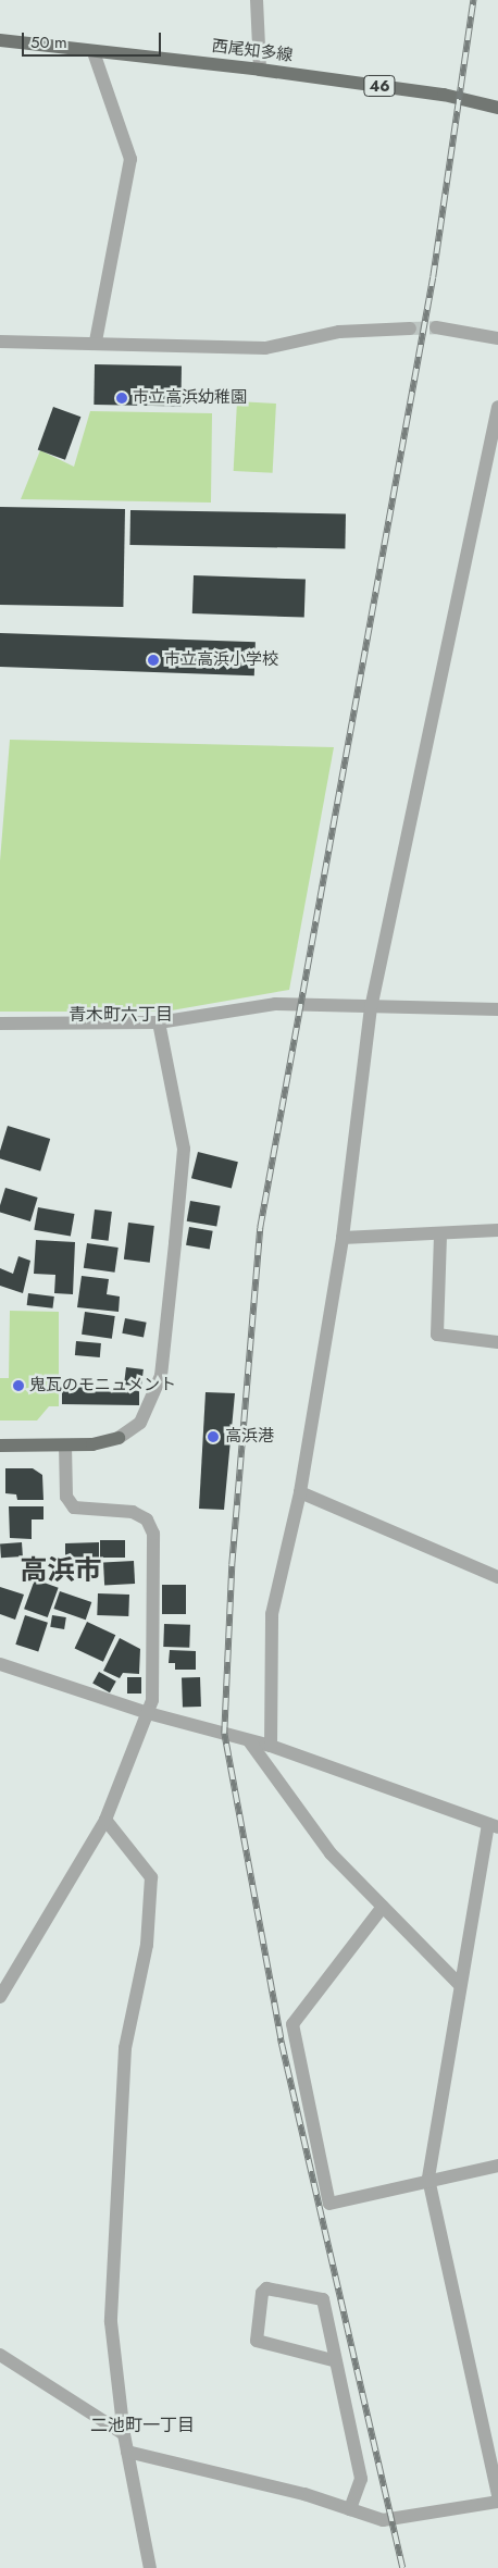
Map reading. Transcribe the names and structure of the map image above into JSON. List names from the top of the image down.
{
  "streets": {
    "main road": ["西尾知多線", "46"]
  },
  "districts": ["青木町六丁目", "高浜市", "二池町一丁目"],
  "places": [
    "市立高浜幼稚園",
    "市立高浜小学校",
    "鬼瓦のモニュメント",
    "高浜港"
  ],
  "scale_bar": "50 m"
}
